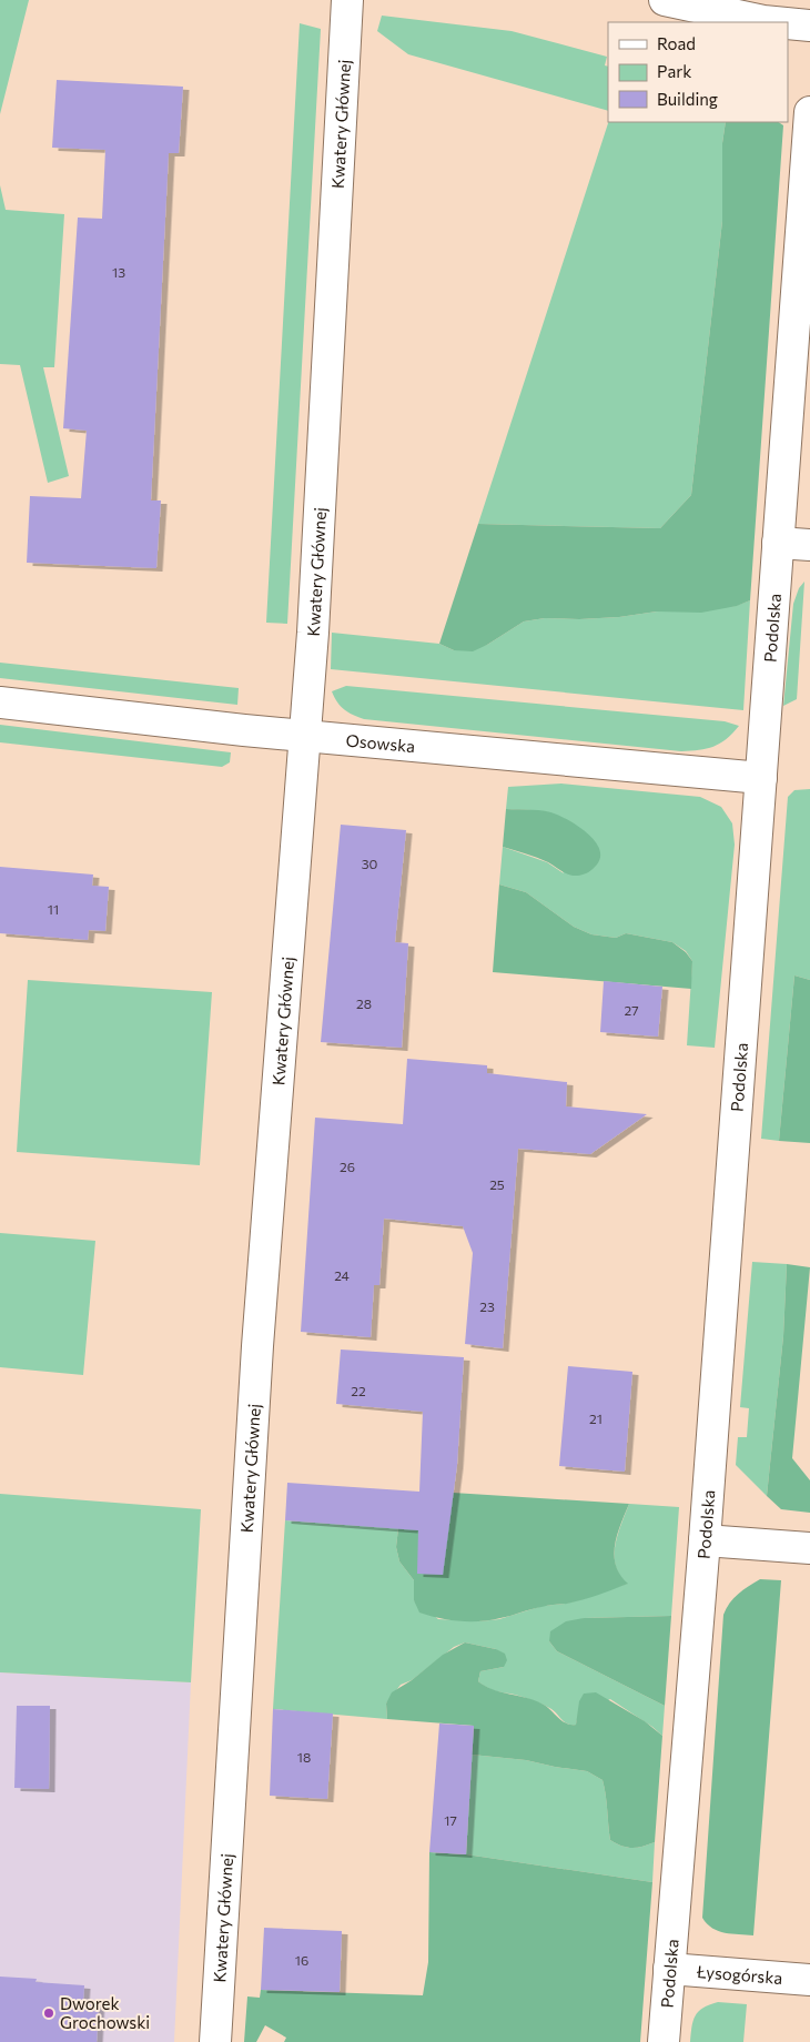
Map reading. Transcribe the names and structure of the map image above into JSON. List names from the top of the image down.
{
  "streets": {
    "street": [
      "Kwatery Głównej",
      "Podolska",
      "Osowska",
      "Łysogórska"
    ]
  },
  "crossings": [
    ["Kwatery Głównej", "Osowska"],
    ["Podolska", "Osowska"],
    ["Podolska", "Łysogórska"]
  ],
  "places": ["Dworek Grochowski"],
  "house_numbers": [
    "13",
    "30",
    "11",
    "28",
    "27",
    "26",
    "25",
    "24",
    "23",
    "22",
    "21",
    "18",
    "17",
    "16"
  ],
  "legend": ["Road", "Park", "Building"]
}
